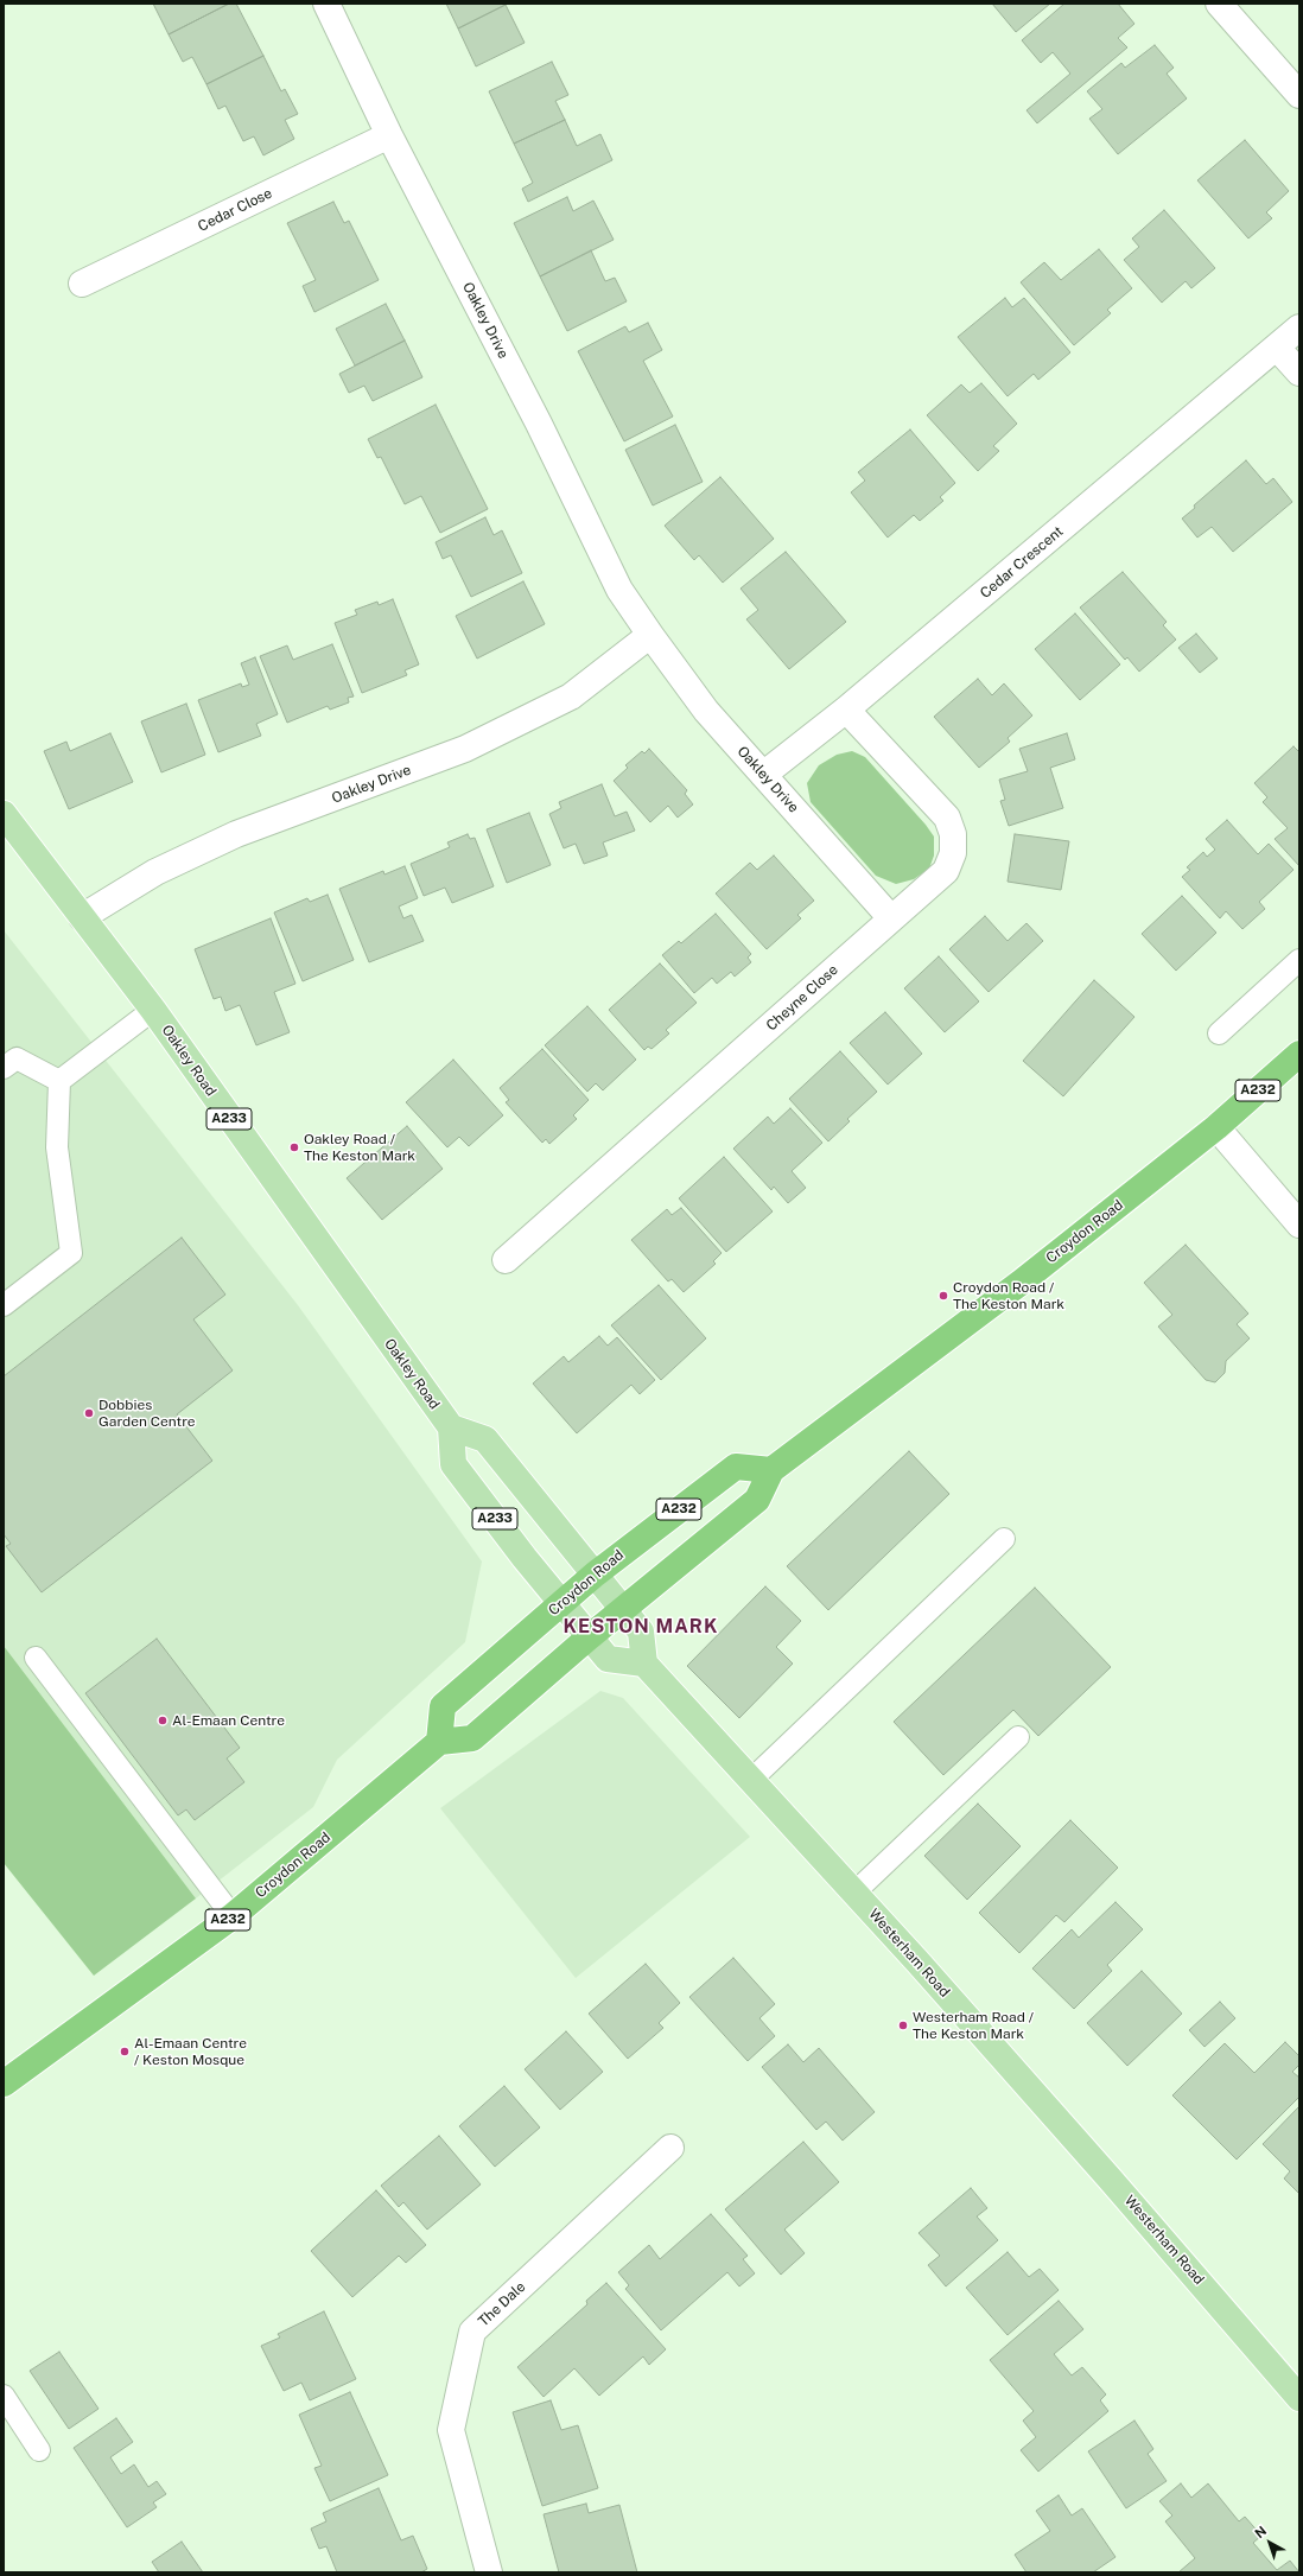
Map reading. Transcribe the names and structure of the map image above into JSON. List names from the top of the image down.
{
  "streets": {
    "highway": ["A232", "Croydon Road"],
    "main road": ["Oakley Road", "A233", "Westerham Road"],
    "street": [
      "Cedar Close",
      "Oakley Drive",
      "Cedar Crescent",
      "Cheyne Close",
      "The Dale"
    ]
  },
  "crossings": [
    ["Cedar Close", "Oakley Drive"],
    ["Oakley Drive", "Cedar Crescent"],
    ["Oakley Drive", "Cheyne Close"],
    ["Oakley Drive", "Oakley Road"],
    ["Cedar Crescent", "Cheyne Close"],
    ["Oakley Road", "A233"],
    ["A233", "Croydon Road"],
    ["A233", "Westerham Road"]
  ],
  "districts": ["KESTON MARK"],
  "places": [
    "Oakley Road / The Keston Mark",
    "Croydon Road / The Keston Mark",
    "Dobbies Garden Centre",
    "Al-Emaan Centre",
    "Westerham Road / The Keston Mark",
    "Al-Emaan Centre / Keston Mosque"
  ],
  "north": "top left"
}
